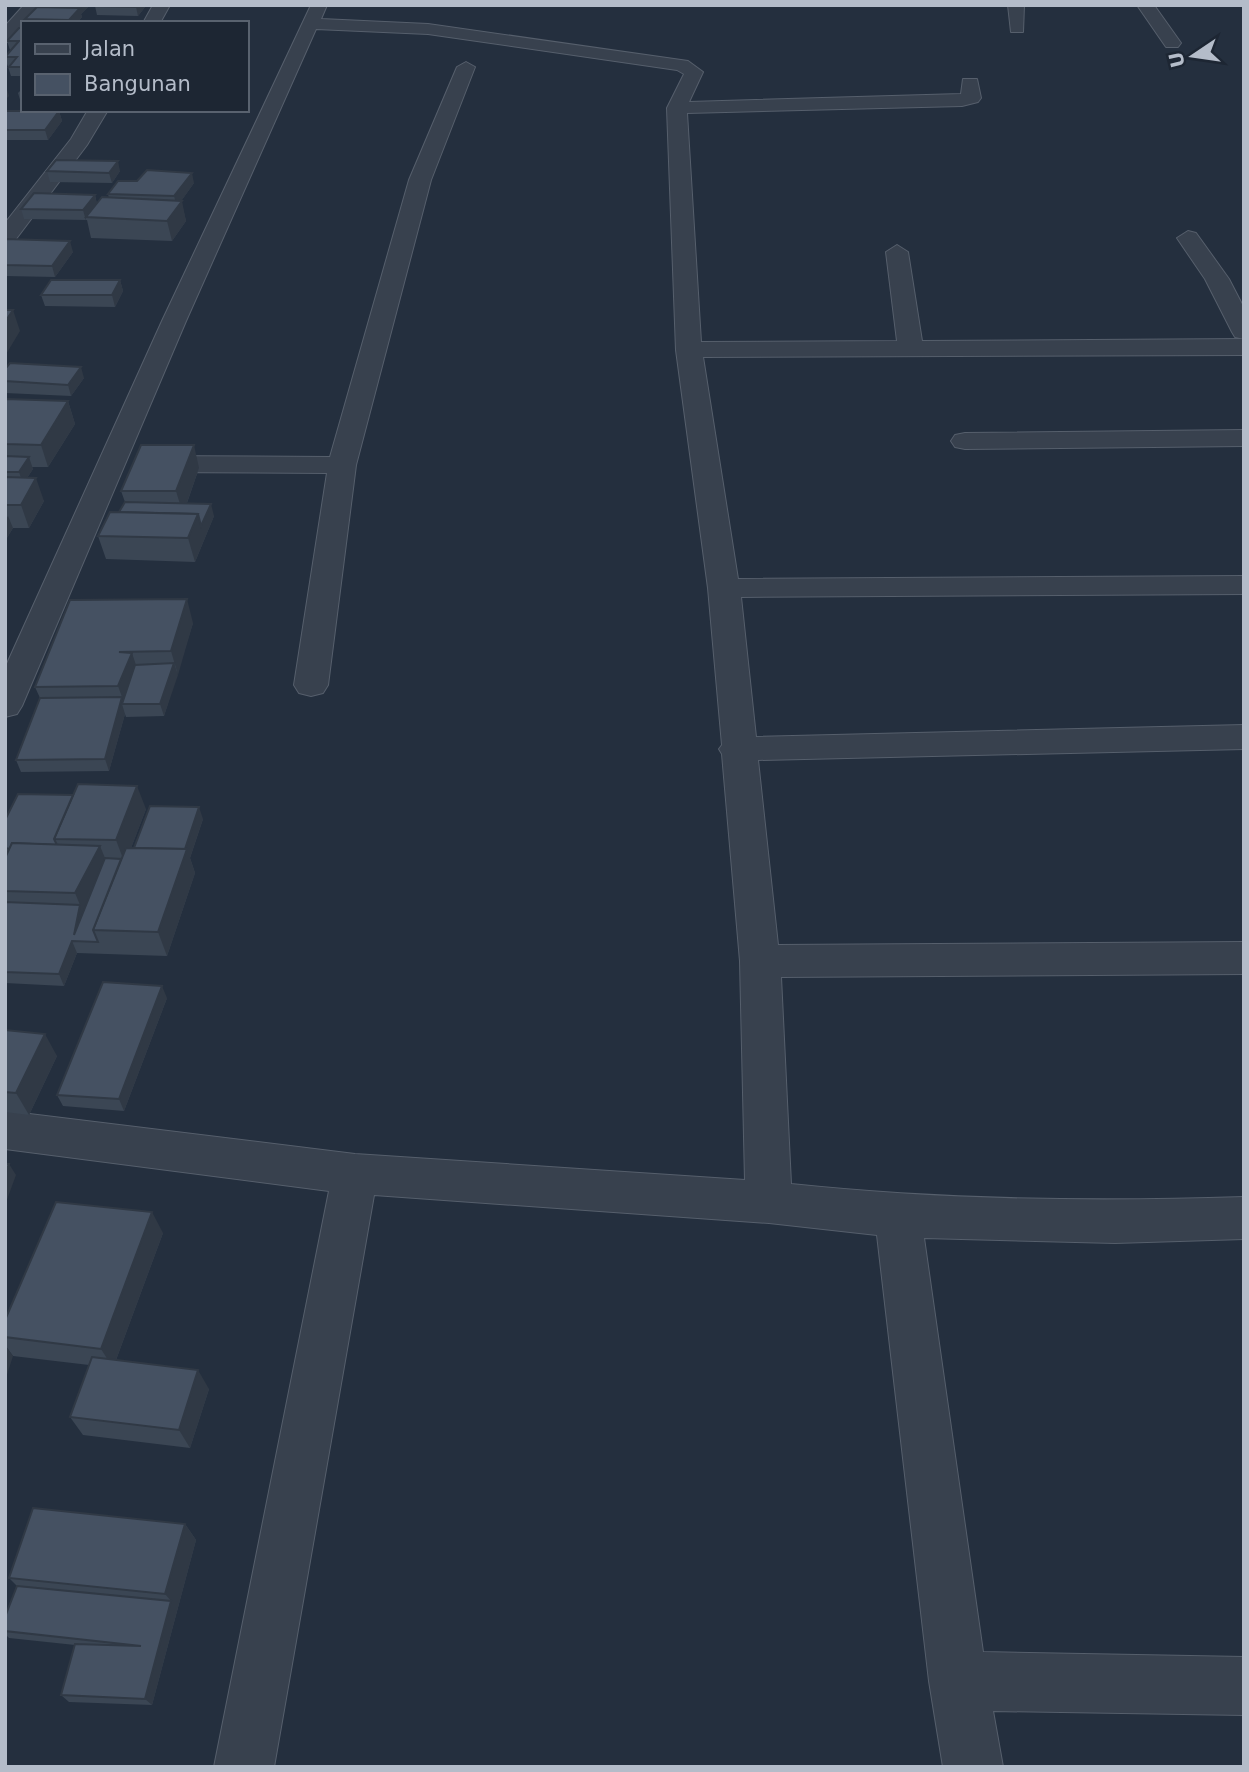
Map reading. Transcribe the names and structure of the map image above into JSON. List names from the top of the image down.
{
  "legend": ["Jalan", "Bangunan"],
  "north": "left"
}
